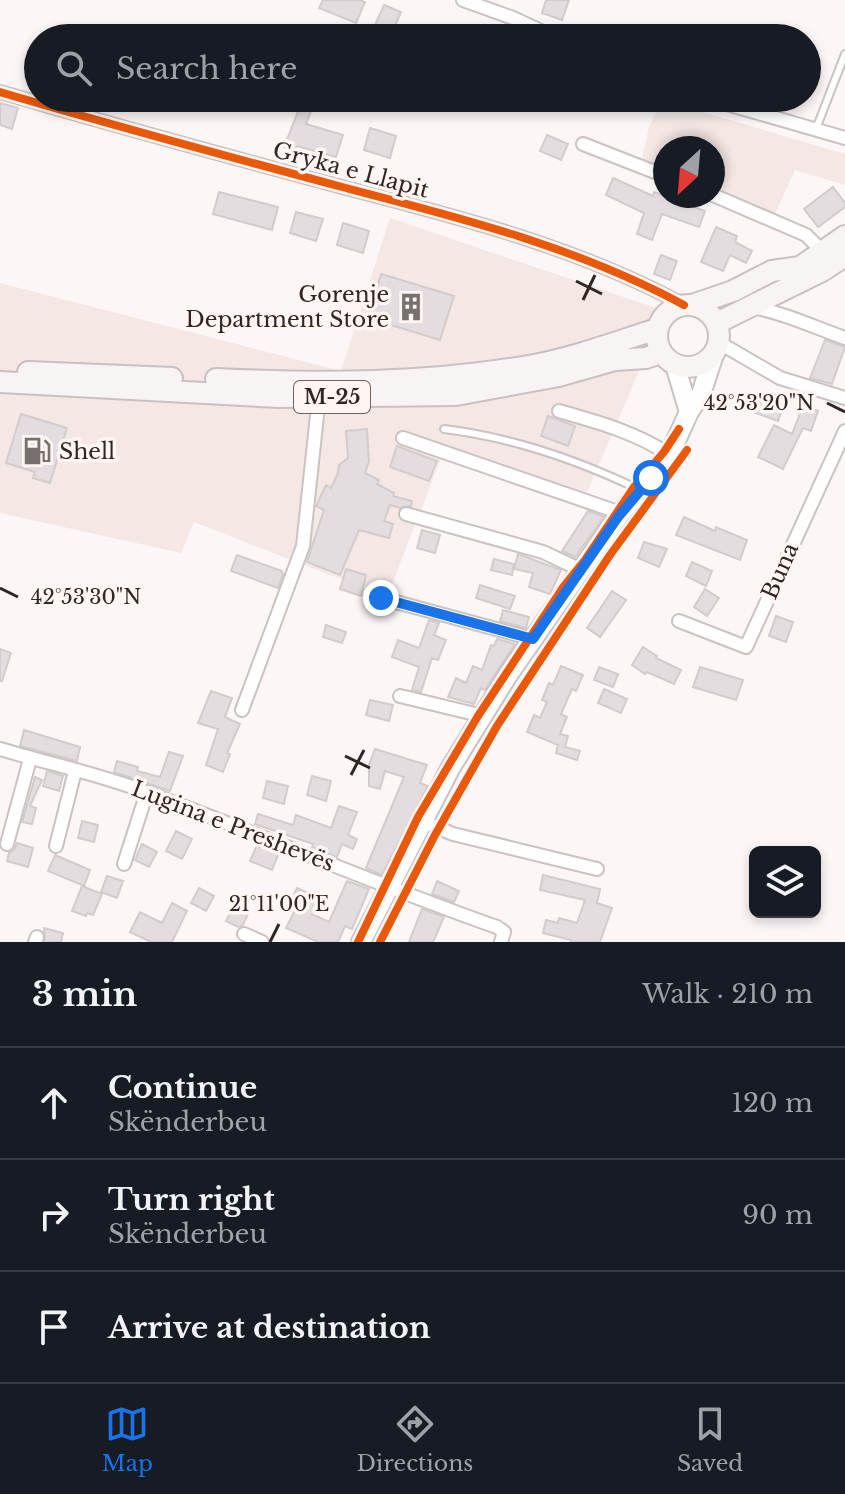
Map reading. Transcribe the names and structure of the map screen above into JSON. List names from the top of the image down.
{
  "streets": {
    "main road": ["M-25"],
    "street": ["Gryka e Llapit", "Buna", "Lugina e Preshevës"]
  },
  "crossings": [
    ["Gryka e Llapit", "M-25"]
  ],
  "places": {
    "building": ["Gorenje Department Store"],
    "fuel station": ["Shell"]
  },
  "north": "bottom left",
  "page": {
    "search": "Search here",
    "heading": ["3 min", "Walk · 210 m"],
    "list": [
      ["Continue", "Skënderbeu", "120 m"],
      ["Turn right", "Skënderbeu", "90 m"],
      "Arrive at destination"
    ],
    "nav": ["Map", "Directions", "Saved"]
  },
  "coordinates": ["42°53'20\"N", "42°53'30\"N", "21°11'00\"E"]
}
